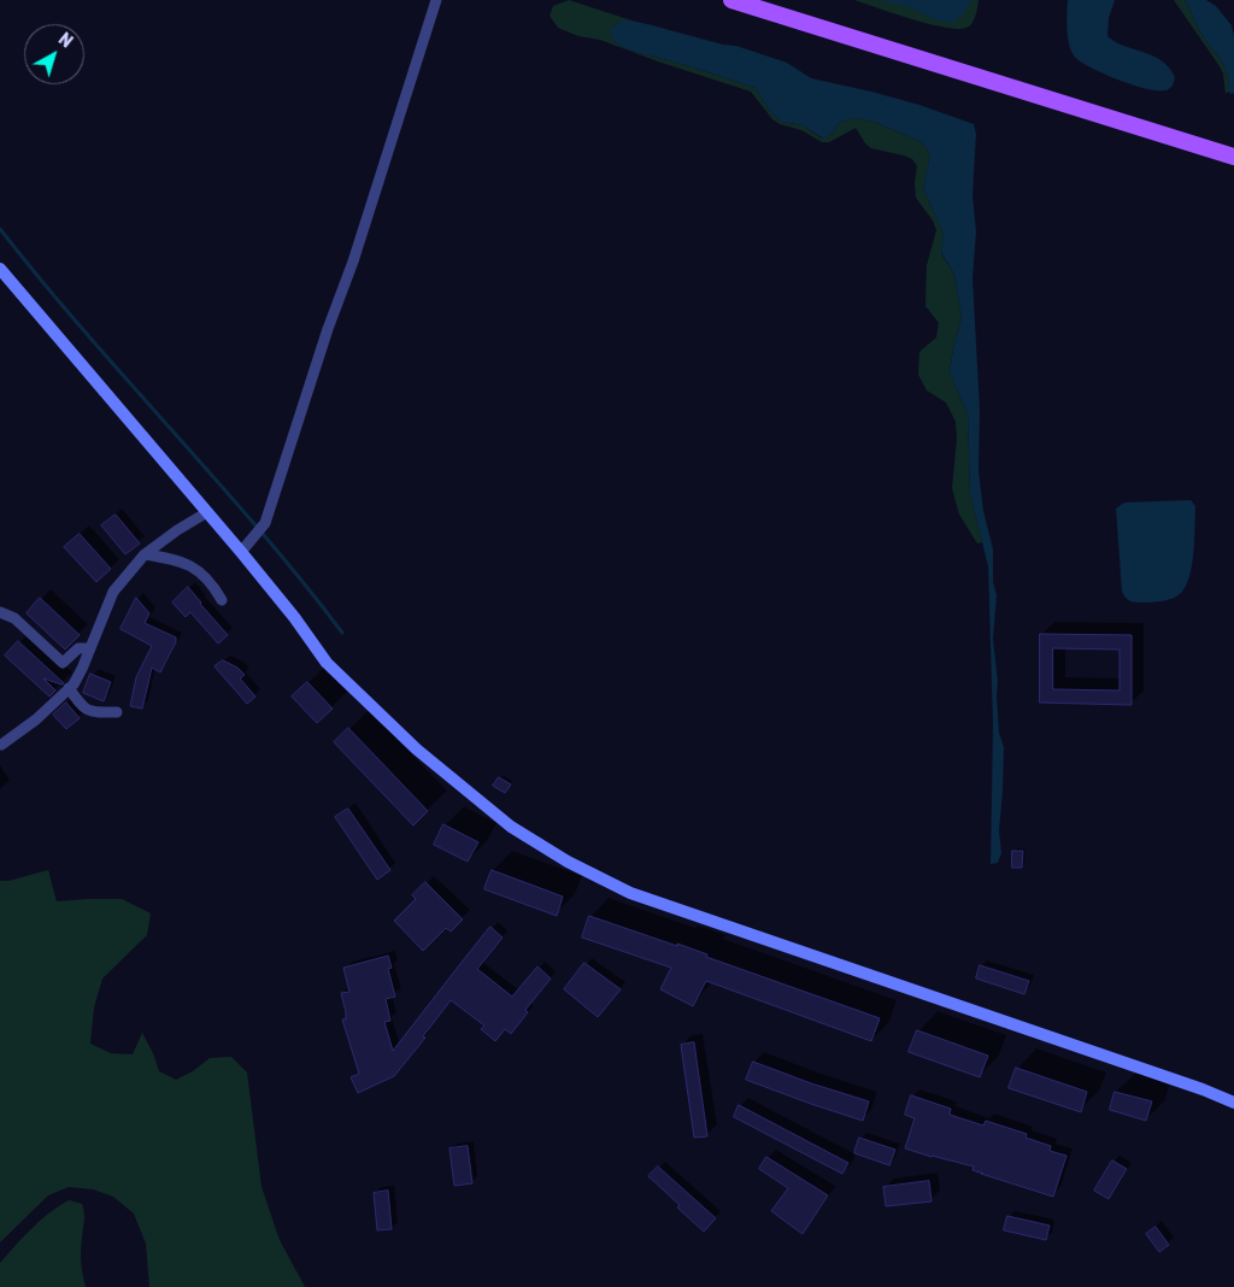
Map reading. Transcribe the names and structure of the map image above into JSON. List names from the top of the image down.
{
  "north": "top right"
}
